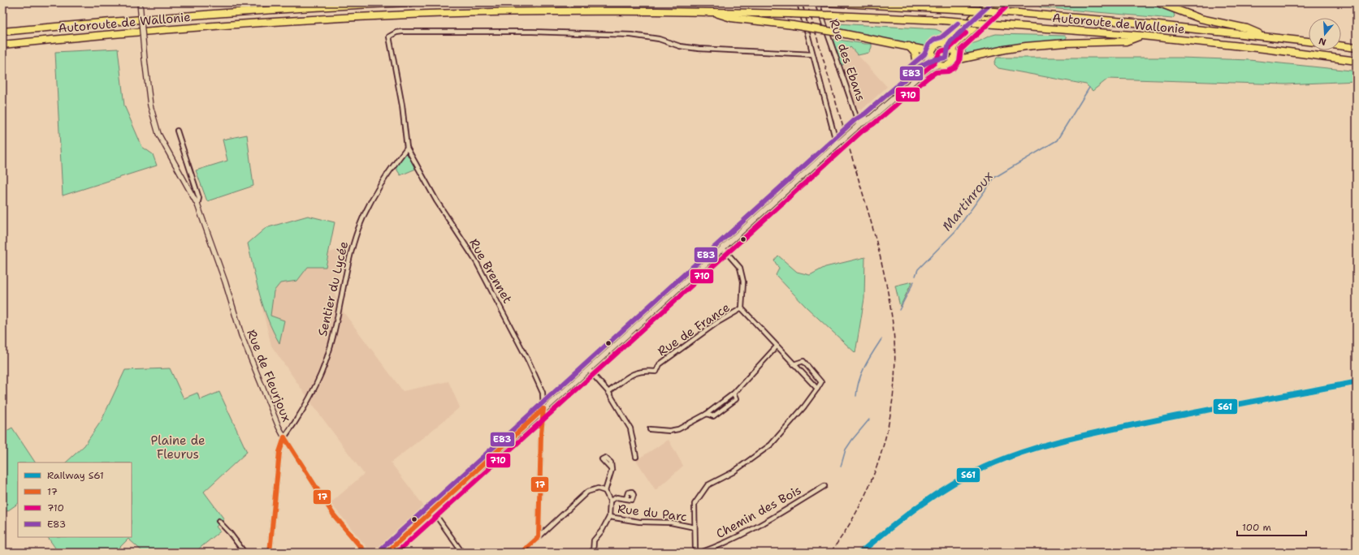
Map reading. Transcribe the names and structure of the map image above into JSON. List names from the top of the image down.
{
  "streets": {
    "highway": ["Autoroute de Wallonie"],
    "street": [
      "Rue des Ebans",
      "Rue Brennet",
      "Sentier du Lycée",
      "Rue de France",
      "Rue de Fleurjoux",
      "Chemin des Bois",
      "Rue du Parc"
    ]
  },
  "crossings": [
    ["Rue Brennet", "Sentier du Lycée"],
    ["Sentier du Lycée", "Rue de Fleurjoux"]
  ],
  "water": ["Martinroux"],
  "parks": ["Plaine de Fleurus"],
  "lines": [
    "transit line E83",
    "transit line 710",
    "rail line S61",
    "transit line 17"
  ],
  "legend": [
    "Railway S61",
    "17",
    "710",
    "E83"
  ],
  "scale_bar": "100 m",
  "north": "bottom"
}
